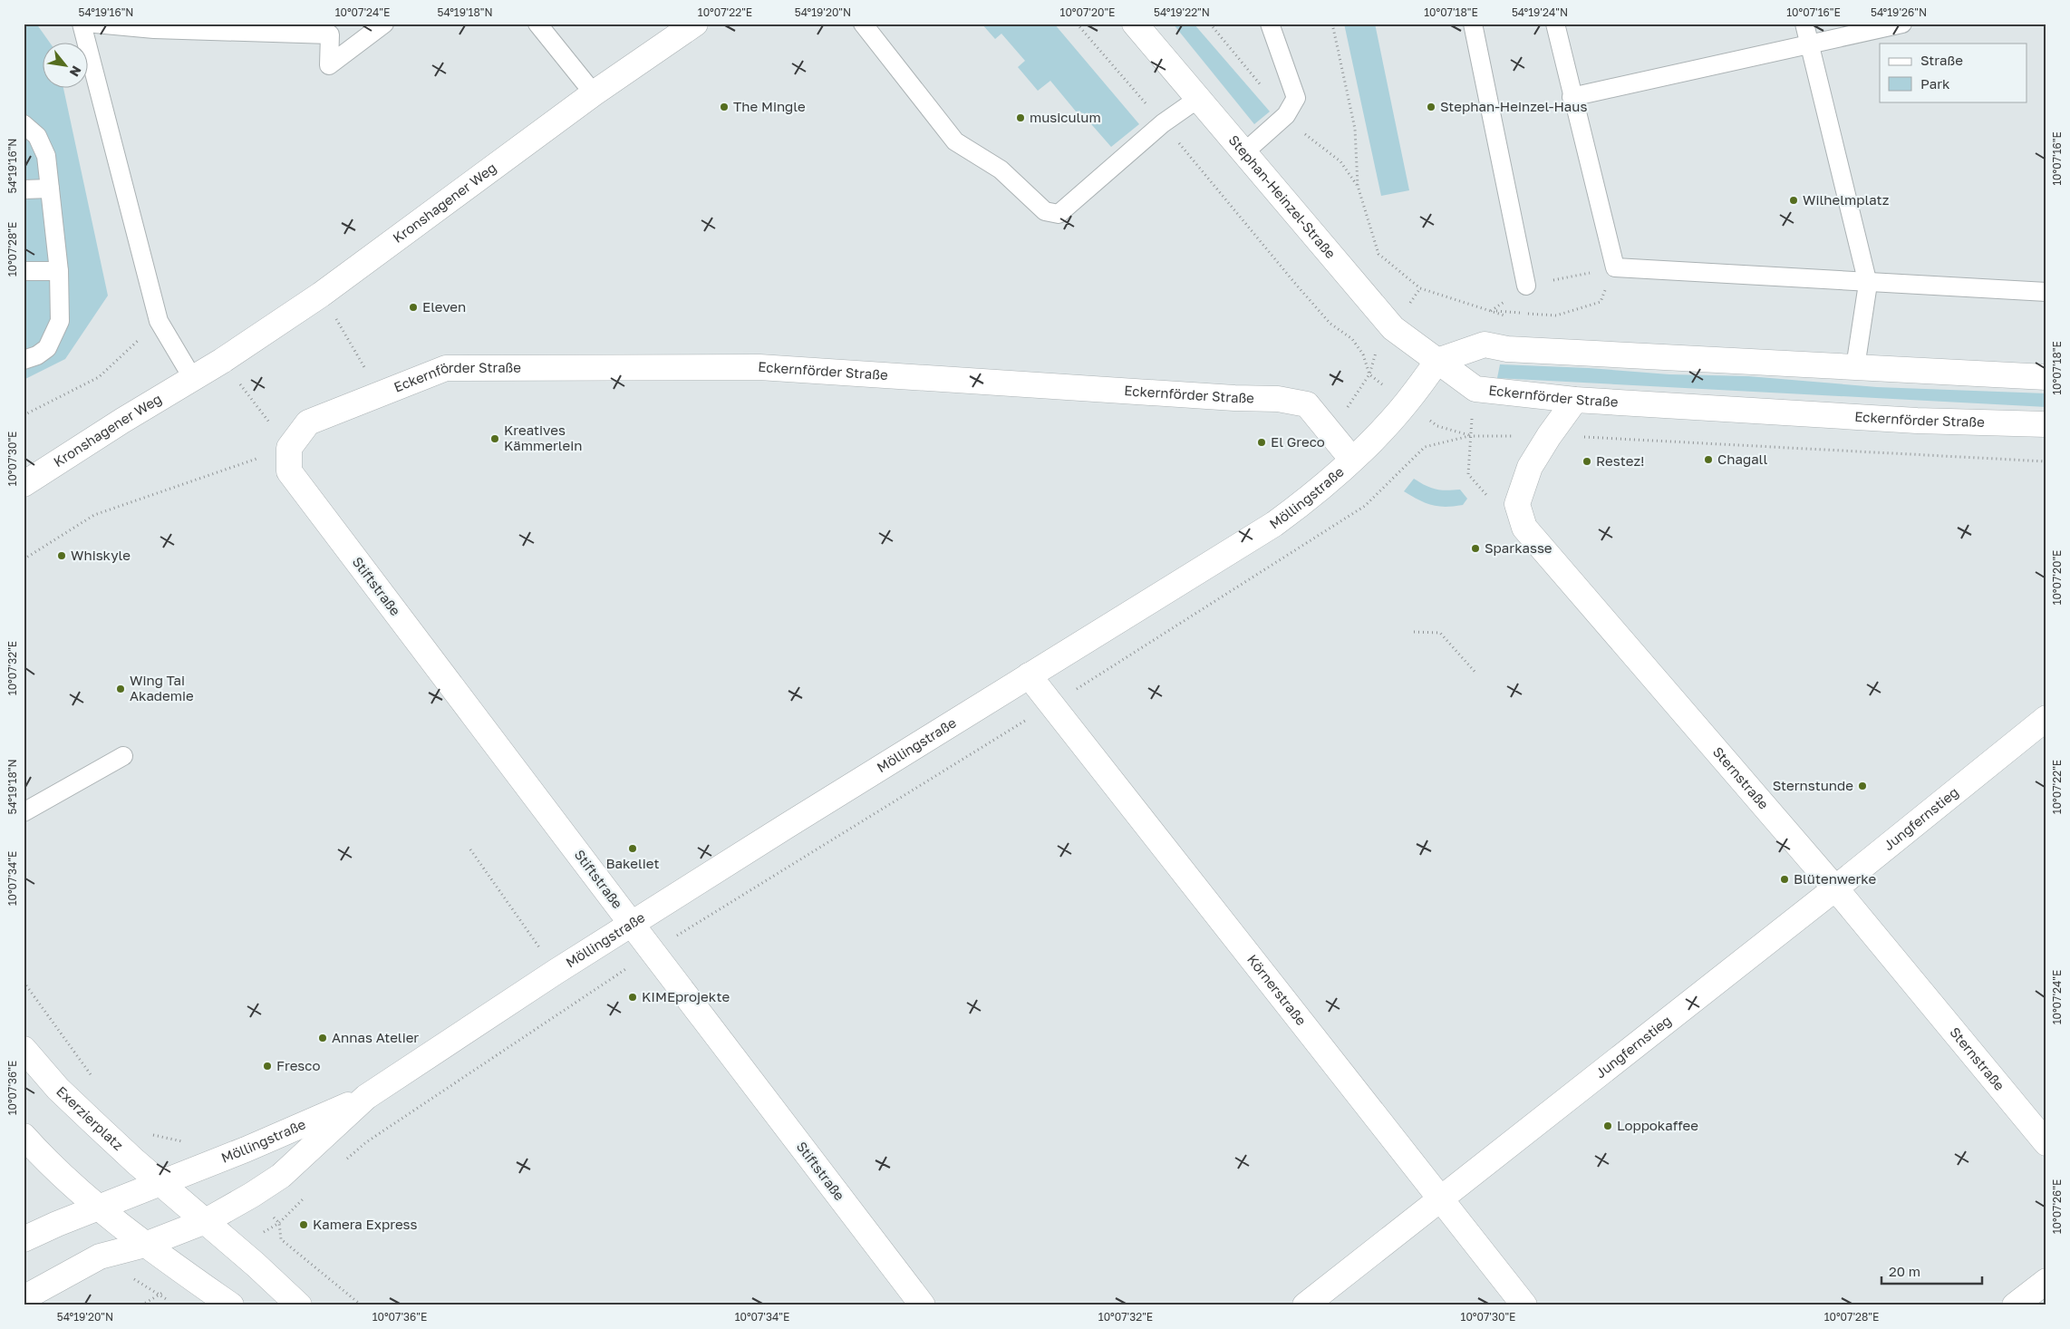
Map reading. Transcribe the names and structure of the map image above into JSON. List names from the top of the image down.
{
  "streets": {
    "street": [
      "Stephan-Heinzel-Straße",
      "Kronshagener Weg",
      "Eckernförder Straße",
      "Möllingstraße",
      "Stiftstraße",
      "Sternstraße",
      "Jungfernstieg",
      "Körnerstraße",
      "Exerzierplatz"
    ]
  },
  "crossings": [
    ["Stephan-Heinzel-Straße", "Eckernförder Straße"],
    ["Stephan-Heinzel-Straße", "Möllingstraße"],
    ["Eckernförder Straße", "Möllingstraße"],
    ["Eckernförder Straße", "Stiftstraße"],
    ["Eckernförder Straße", "Sternstraße"],
    ["Möllingstraße", "Stiftstraße"],
    ["Möllingstraße", "Körnerstraße"],
    ["Möllingstraße", "Exerzierplatz"],
    ["Sternstraße", "Jungfernstieg"],
    ["Jungfernstieg", "Körnerstraße"]
  ],
  "places": [
    "The Mingle",
    "Stephan-Heinzel-Haus",
    "musiculum",
    "Wilhelmplatz",
    "Eleven",
    "Kreatives Kämmerlein",
    "El Greco",
    "Chagall",
    "Restez!",
    "Sparkasse",
    "Whiskyle",
    "Wing Tai Akademie",
    "Sternstunde",
    "Bakeliet",
    "Blütenwerke",
    "KIMEprojekte",
    "Annas Atelier",
    "Fresco",
    "Loppokaffee",
    "Kamera Express"
  ],
  "legend": ["Straße", "Park"],
  "scale_bar": "20 m",
  "north": "bottom right",
  "coordinates": [
    "54°19'16\"N",
    "10°07'24\"E",
    "54°19'18\"N",
    "10°07'22\"E",
    "54°19'20\"N",
    "10°07'20\"E",
    "54°19'22\"N",
    "10°07'18\"E",
    "54°19'24\"N",
    "10°07'16\"E",
    "54°19'26\"N",
    "10°07'28\"E",
    "10°07'30\"E",
    "10°07'32\"E",
    "10°07'34\"E",
    "10°07'36\"E",
    "10°07'26\"E"
  ]
}
